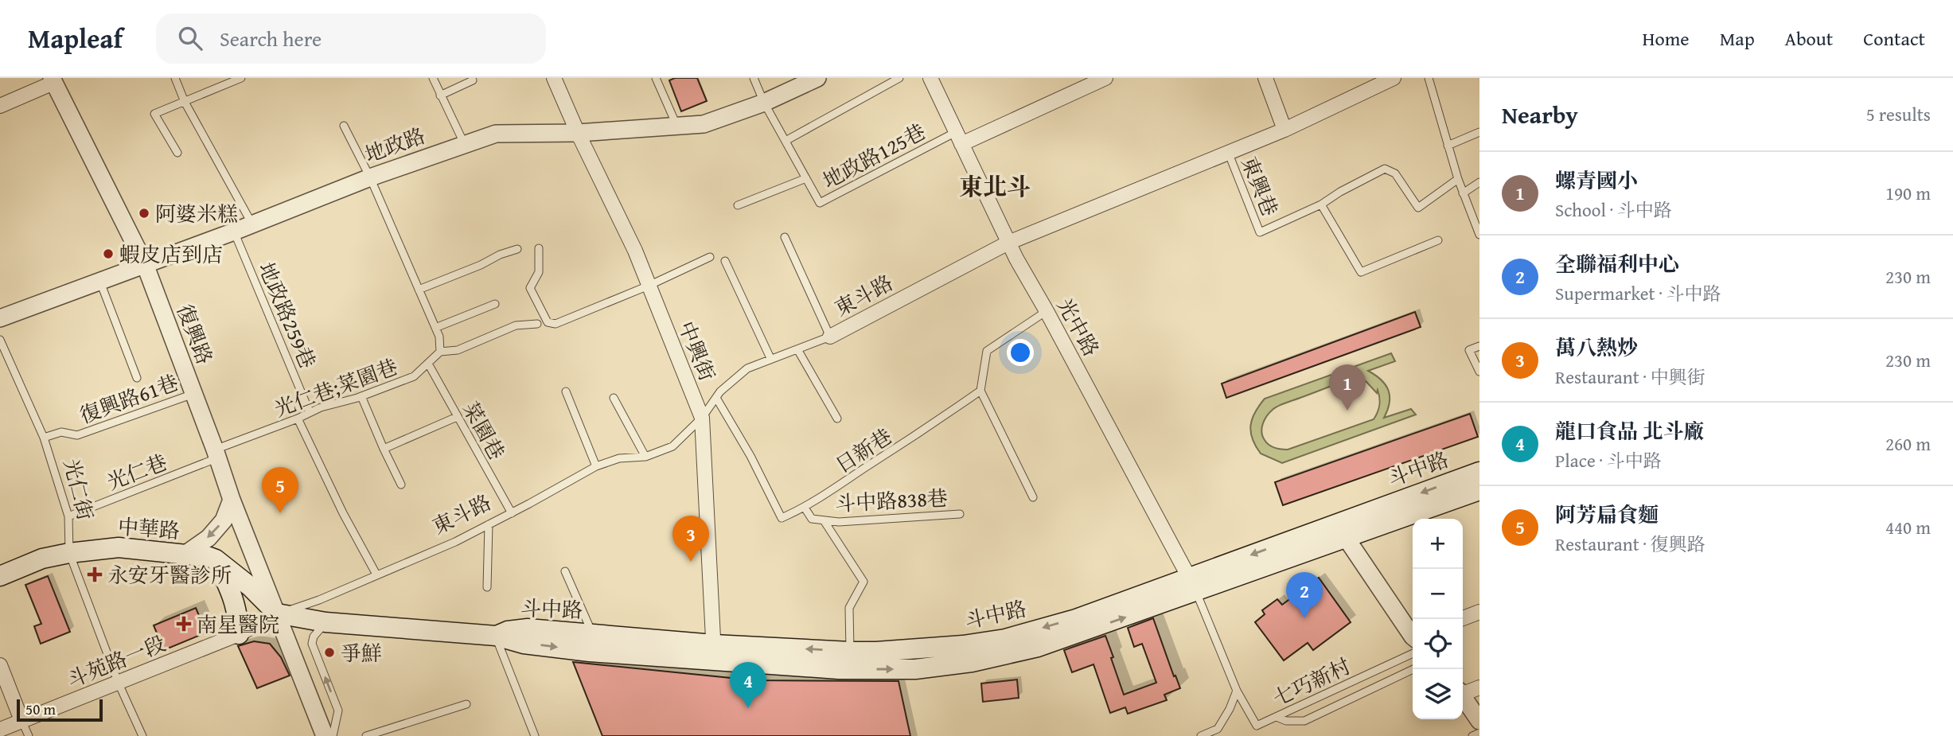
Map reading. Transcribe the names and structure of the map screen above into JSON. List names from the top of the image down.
{
  "streets": {
    "main road": ["斗中路", "中華路"],
    "street": [
      "地政路",
      "東斗路",
      "光中路",
      "復興路",
      "中興街",
      "斗苑路一段"
    ],
    "lane": [
      "地政路125巷",
      "東興巷",
      "地政路259巷",
      "光仁巷;菜園巷",
      "復興路61巷",
      "菜園巷",
      "日新巷",
      "光仁巷",
      "光仁街",
      "斗中路838巷",
      "七巧新村"
    ]
  },
  "crossings": [
    ["地政路", "地政路125巷"],
    ["地政路", "地政路259巷"],
    ["地政路", "復興路"],
    ["地政路", "中興街"],
    ["地政路125巷", "光中路"],
    ["東興巷", "東斗路"],
    ["東斗路", "光中路"],
    ["東斗路", "復興路"],
    ["東斗路", "中興街"],
    ["東斗路", "菜園巷"],
    ["東斗路", "日新巷"],
    ["東斗路", "斗中路"],
    ["東斗路", "中華路"],
    ["東斗路", "斗苑路一段"],
    ["地政路259巷", "光仁巷;菜園巷"],
    ["光中路", "斗中路"],
    ["復興路", "光仁巷;菜園巷"],
    ["復興路", "復興路61巷"],
    ["復興路", "斗中路"],
    ["復興路", "光仁巷"],
    ["復興路", "中華路"],
    ["復興路", "斗苑路一段"],
    ["中興街", "斗中路"],
    ["光仁巷;菜園巷", "菜園巷"],
    ["光仁巷;菜園巷", "光仁巷"],
    ["復興路61巷", "光仁街"],
    ["日新巷", "斗中路838巷"],
    ["斗中路", "斗中路838巷"],
    ["斗中路", "中華路"],
    ["斗中路", "斗苑路一段"],
    ["光仁巷", "光仁街"],
    ["光仁街", "中華路"],
    ["光仁街", "斗苑路一段"],
    ["中華路", "斗苑路一段"]
  ],
  "districts": ["東北斗"],
  "places": {
    "other": ["阿婆米糕", "蝦皮店到店", "爭鮮"],
    "health": ["永安牙醫診所", "南星醫院"]
  },
  "scale_bar": "50 m",
  "page": {
    "header": "Mapleaf",
    "search": "Search here",
    "nav": [
      "Home",
      "Map",
      "About",
      "Contact"
    ],
    "heading": ["Nearby", "5 results"],
    "list": [
      {
        "mark": "1",
        "name": "螺青國小",
        "note": "School · 斗中路",
        "value": "190 m"
      },
      {
        "mark": "2",
        "name": "全聯福利中心",
        "note": "Supermarket · 斗中路",
        "value": "230 m"
      },
      {
        "mark": "3",
        "name": "萬八熱炒",
        "note": "Restaurant · 中興街",
        "value": "230 m"
      },
      {
        "mark": "4",
        "name": "龍口食品 北斗廠",
        "note": "Place · 斗中路",
        "value": "260 m"
      },
      {
        "mark": "5",
        "name": "阿芳扁食麵",
        "note": "Restaurant · 復興路",
        "value": "440 m"
      }
    ],
    "pins": [
      "1",
      "5",
      "3",
      "2",
      "4"
    ],
    "map_buttons": ["+", "−"],
    "scale": "50 m"
  }
}
